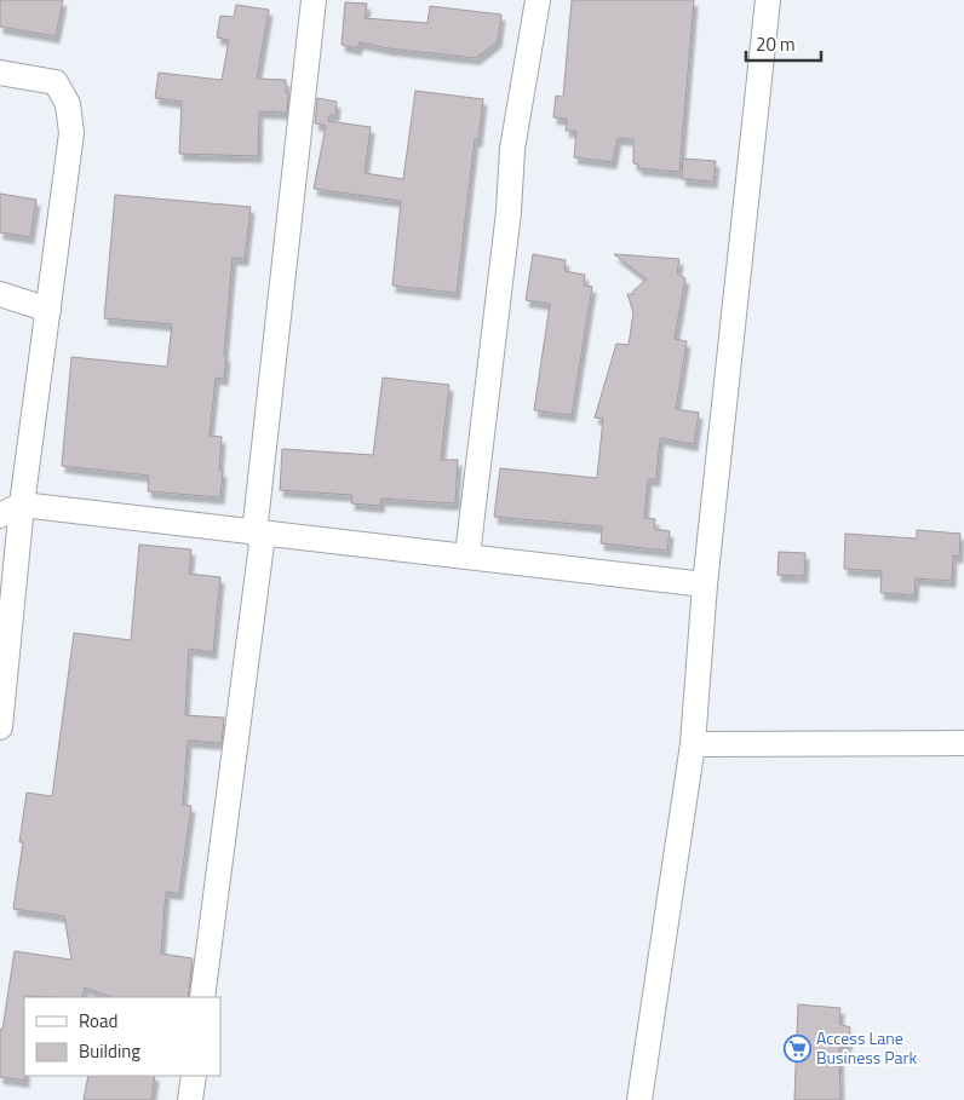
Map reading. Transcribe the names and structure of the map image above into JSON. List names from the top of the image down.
{
  "places": {
    "supermarket": ["Access Lane Business Park"]
  },
  "legend": ["Road", "Building"],
  "scale_bar": "20 m"
}
